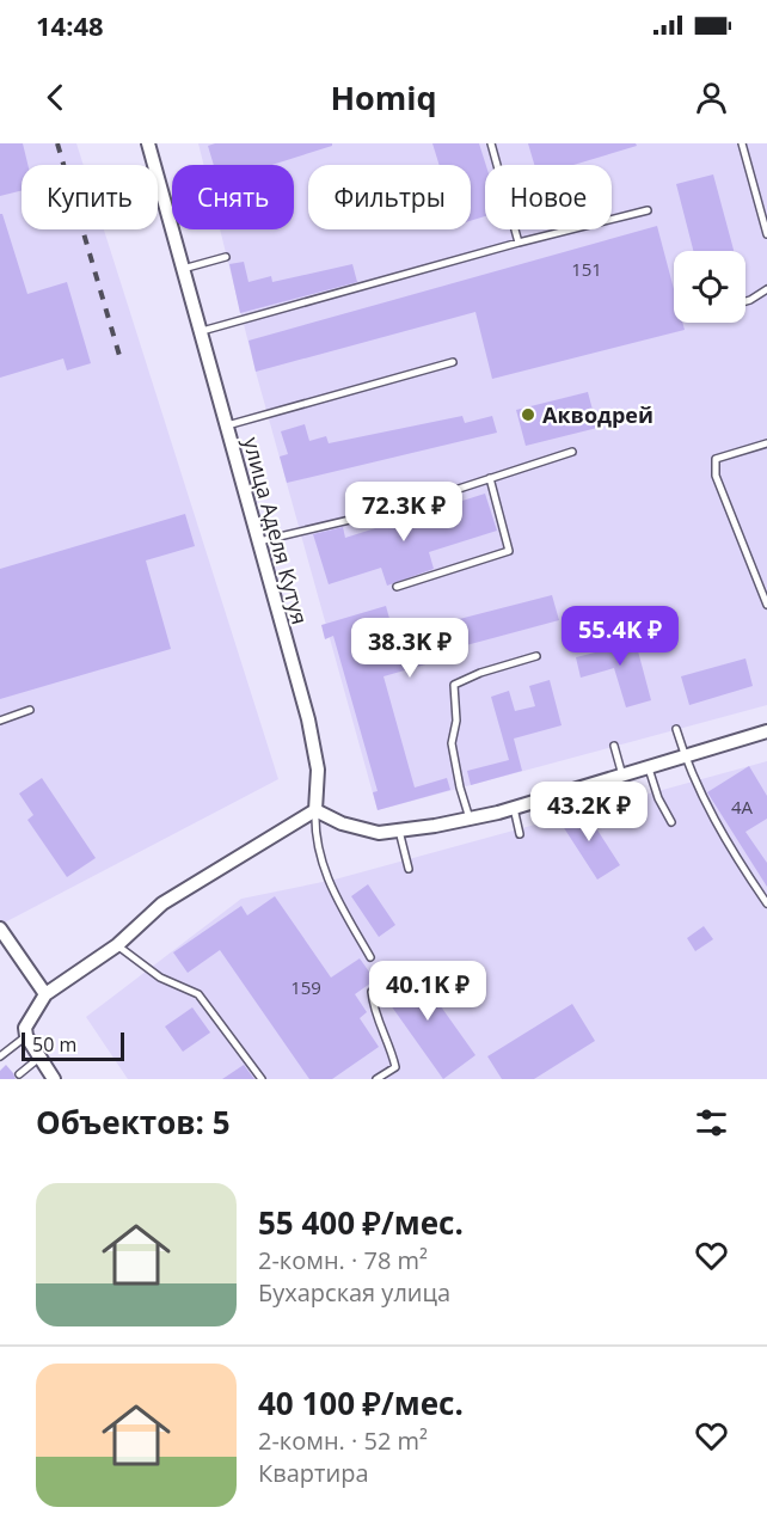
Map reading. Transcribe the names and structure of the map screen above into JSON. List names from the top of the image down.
{
  "streets": {
    "street": ["улица Аделя Кутуя"]
  },
  "places": ["Акводрей"],
  "house_numbers": ["151", "4А", "159"],
  "scale_bar": "50 m",
  "page": {
    "status": "14:48",
    "header": "Homiq",
    "chip": [
      "Купить",
      "Снять",
      "Фильтры",
      "Новое"
    ],
    "price": [
      "72.3K ₽",
      "55.4K ₽",
      "38.3K ₽",
      "43.2K ₽",
      "40.1K ₽"
    ],
    "scale": "50 m",
    "heading": "Объектов: 5",
    "list": [
      {
        "name": "55 400 ₽/мес.",
        "note": "2-комн. · 78 m² · Бухарская улица"
      },
      {
        "name": "40 100 ₽/мес.",
        "note": "2-комн. · 52 m² · Квартира"
      }
    ]
  }
}
